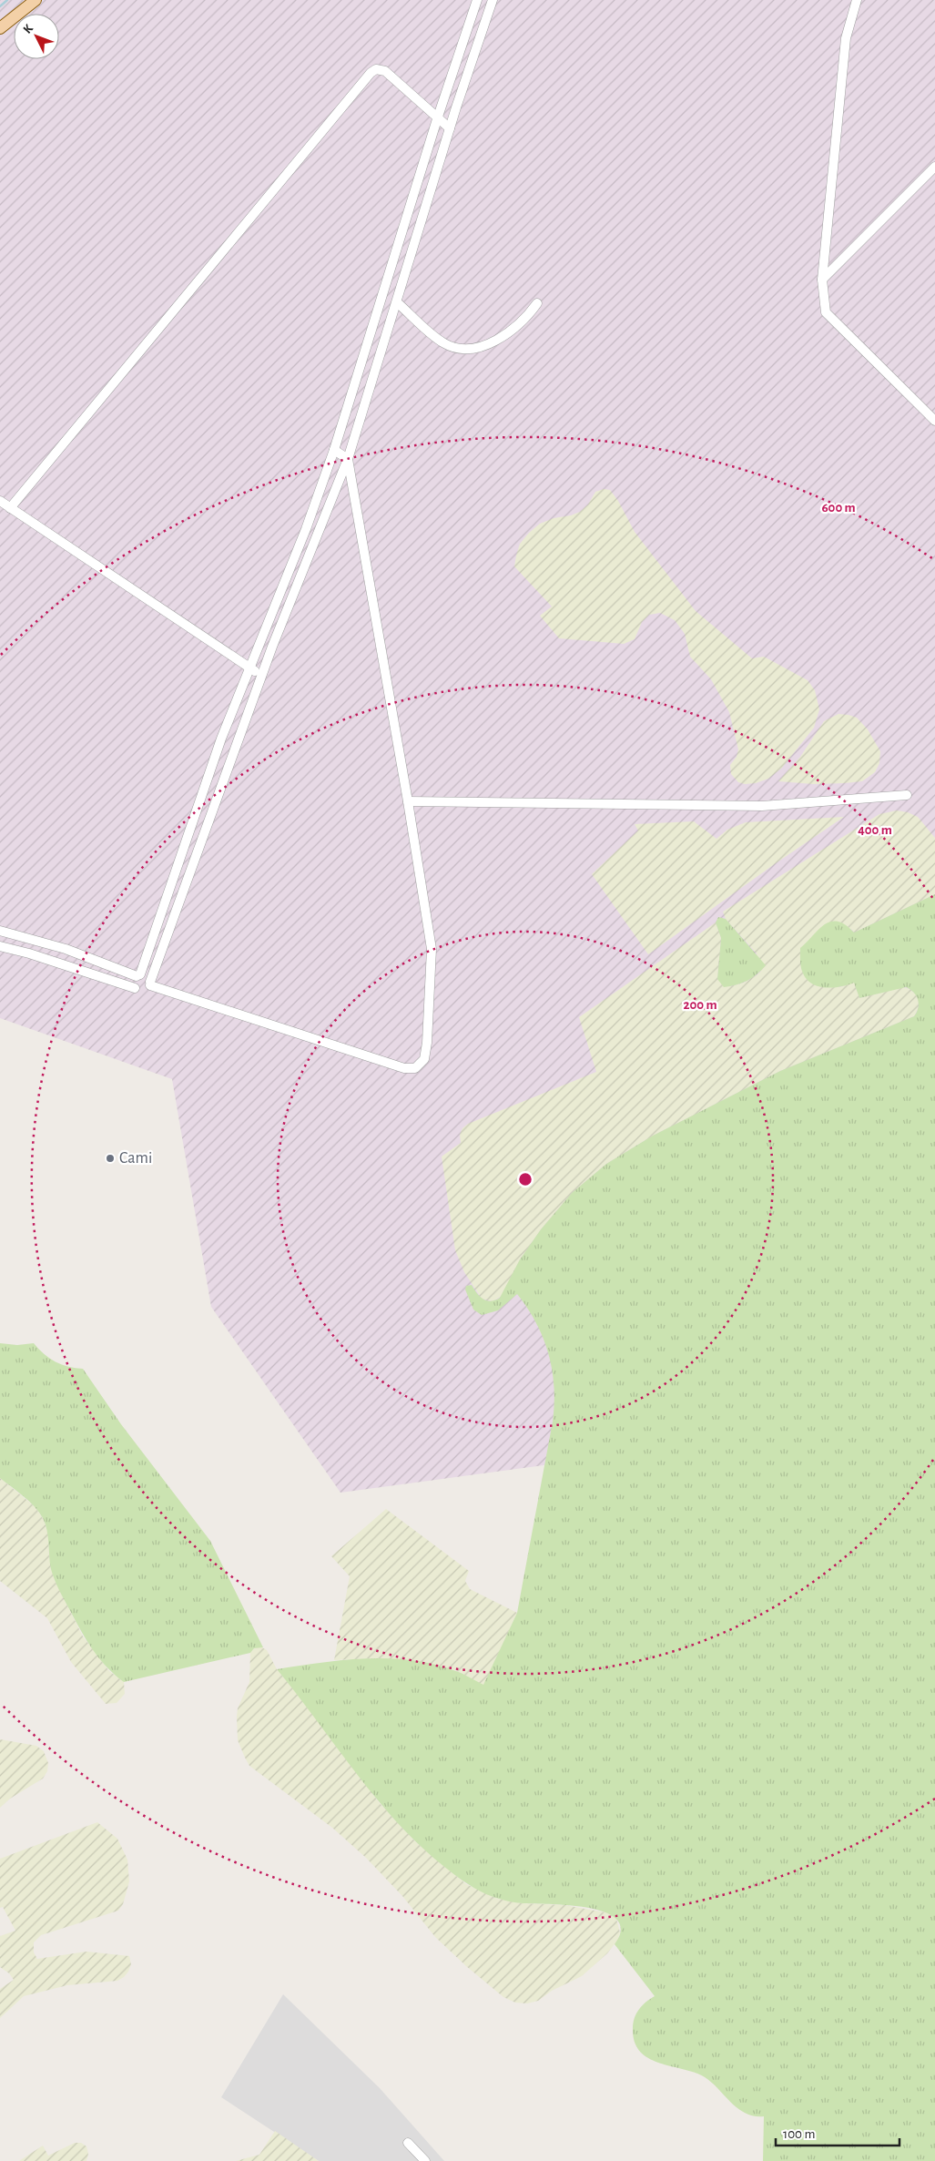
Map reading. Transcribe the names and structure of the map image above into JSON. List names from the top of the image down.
{
  "places": ["Cami"],
  "scale_bar": "100 m",
  "north": "top left",
  "rings": ["600 m", "400 m", "200 m"]
}
